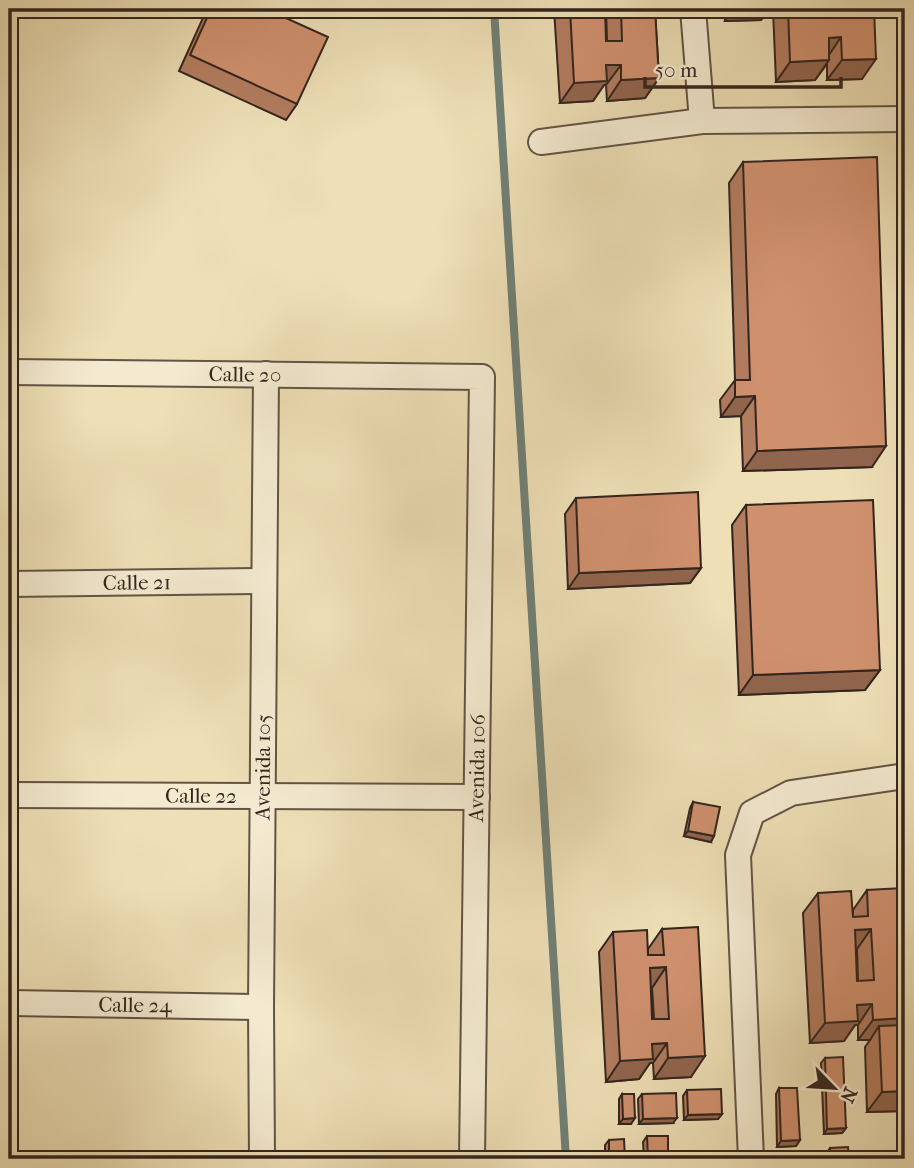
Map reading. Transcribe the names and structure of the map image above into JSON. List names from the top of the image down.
{
  "streets": {
    "street": [
      "Calle 20",
      "Calle 21",
      "Avenida 105",
      "Avenida 106",
      "Calle 22",
      "Calle 24"
    ]
  },
  "crossings": [
    ["Calle 20", "Avenida 105"],
    ["Calle 20", "Avenida 106"],
    ["Calle 21", "Avenida 105"],
    ["Avenida 105", "Calle 22"],
    ["Avenida 105", "Calle 24"],
    ["Avenida 106", "Calle 22"]
  ],
  "scale_bar": "50 m",
  "north": "bottom right"
}
